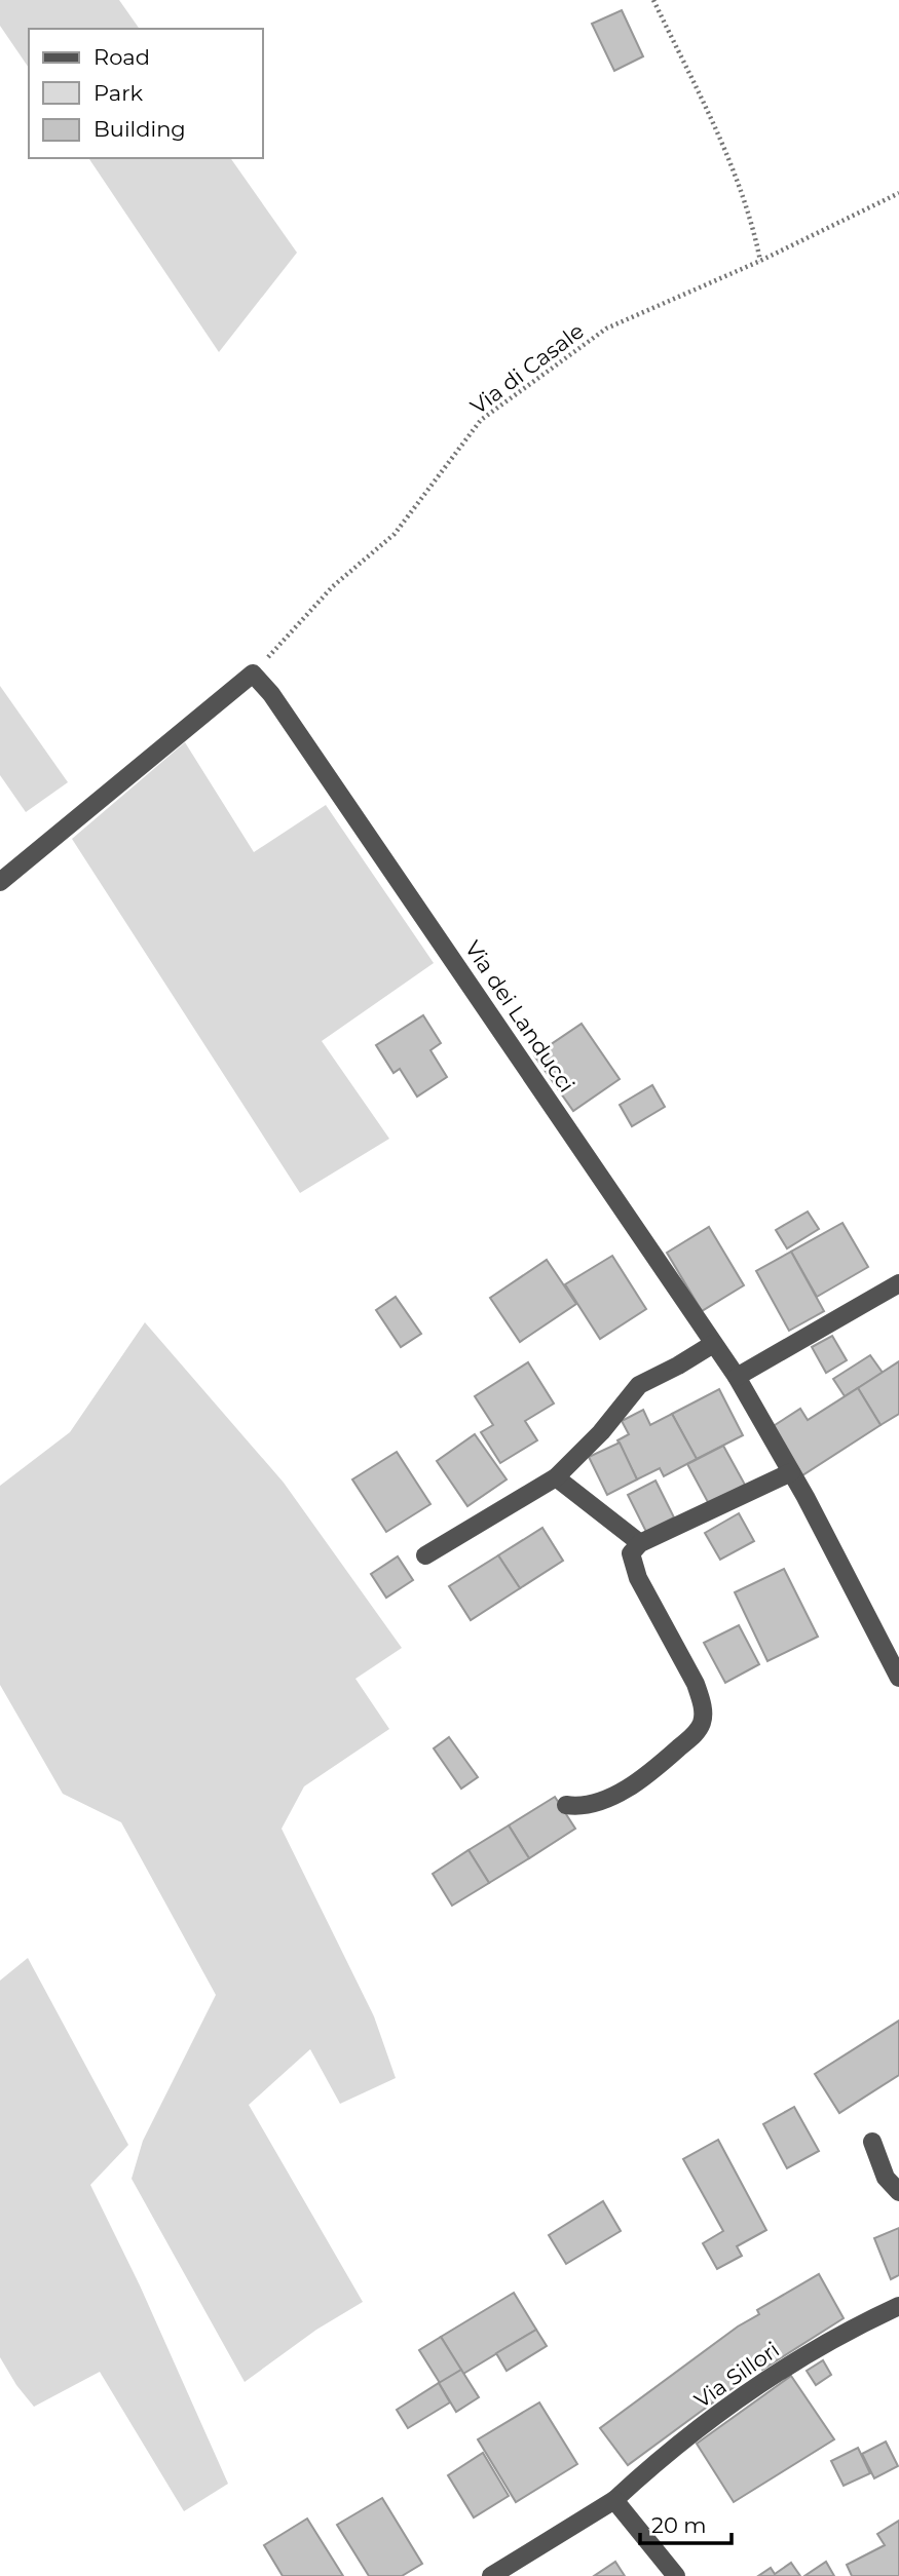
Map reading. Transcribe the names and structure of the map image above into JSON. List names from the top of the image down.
{
  "streets": {
    "street": ["Via dei Landucci", "Via Sillori"],
    "path": ["Via di Casale"]
  },
  "crossings": [
    ["Via di Casale", "Via dei Landucci"]
  ],
  "legend": ["Road", "Park", "Building"],
  "scale_bar": "20 m"
}
